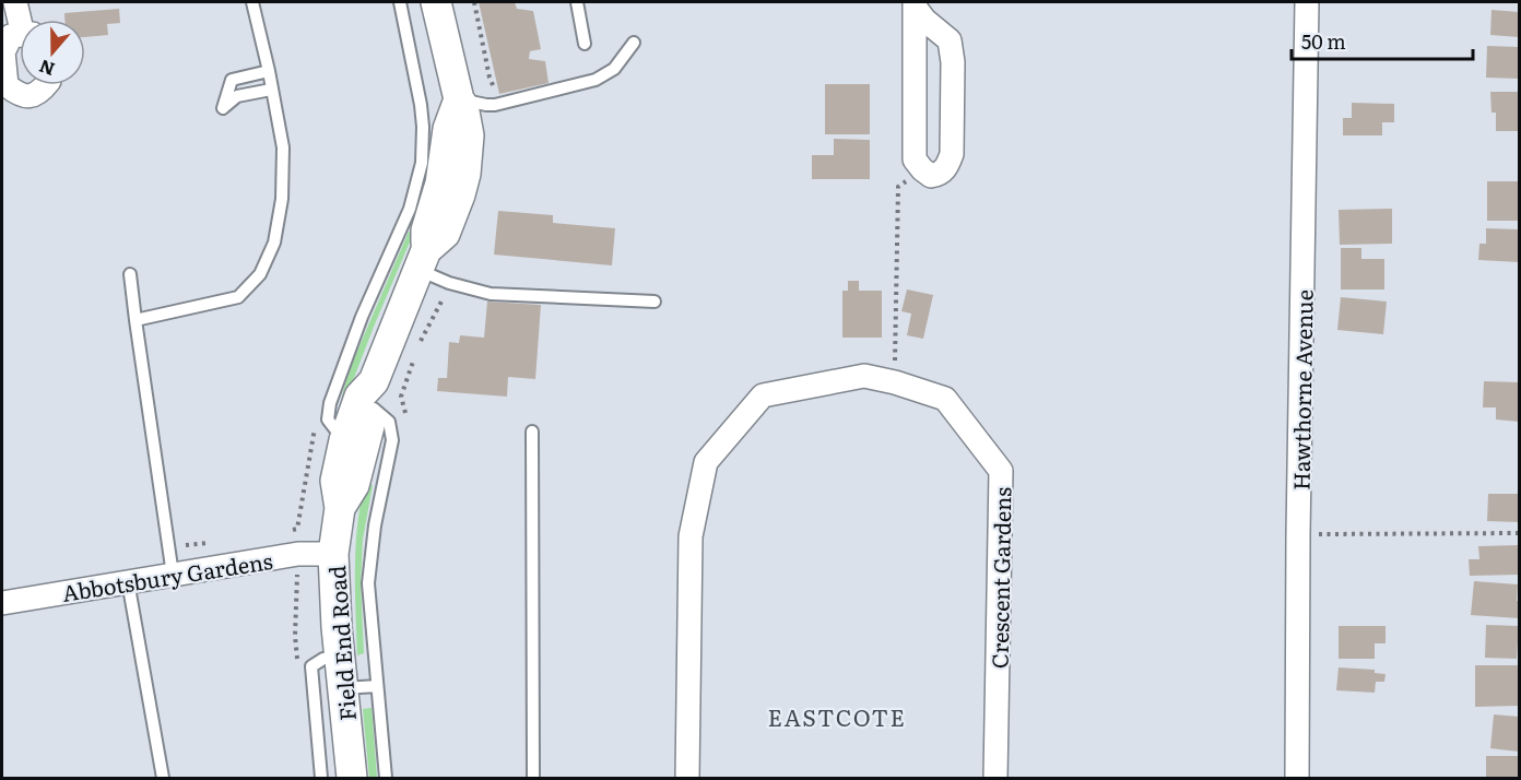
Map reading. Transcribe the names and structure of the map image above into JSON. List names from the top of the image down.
{
  "streets": {
    "street": [
      "Hawthorne Avenue",
      "Abbotsbury Gardens",
      "Crescent Gardens",
      "Field End Road"
    ]
  },
  "crossings": [
    ["Abbotsbury Gardens", "Field End Road"]
  ],
  "districts": ["EASTCOTE"],
  "scale_bar": "50 m",
  "north": "bottom"
}
